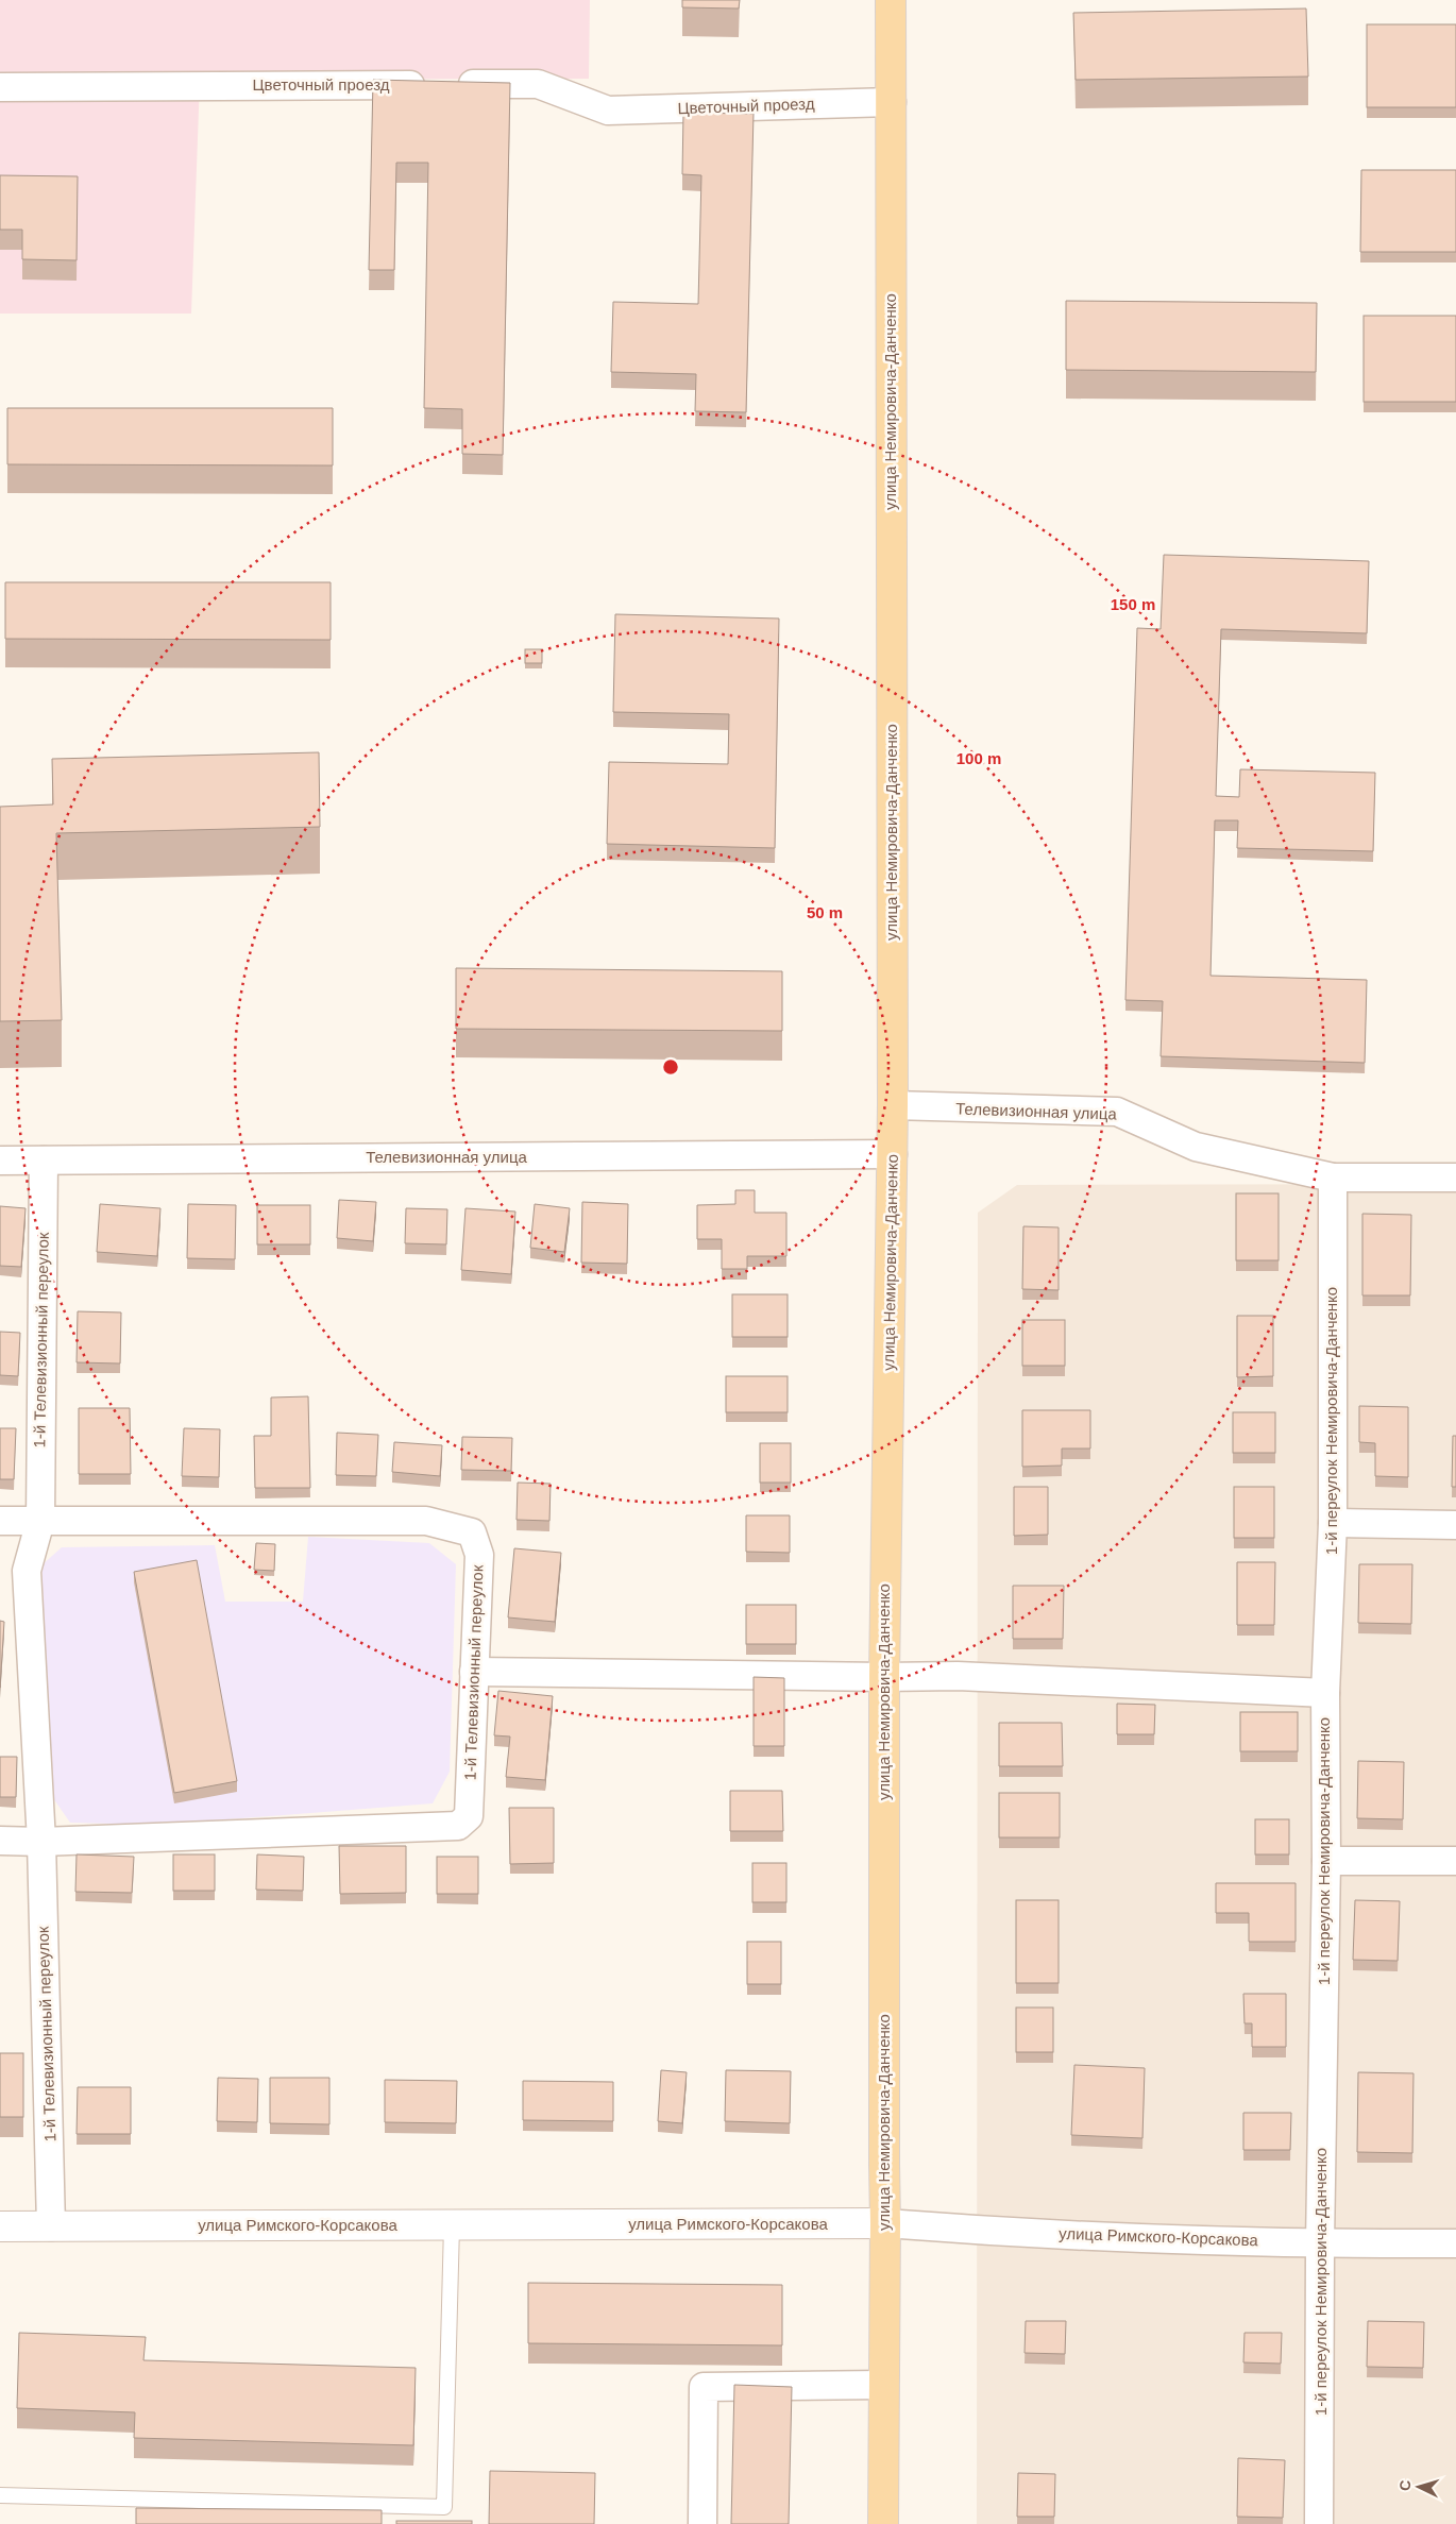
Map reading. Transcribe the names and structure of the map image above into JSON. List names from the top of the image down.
{
  "streets": {
    "main road": ["улица Немировича-Данченко"],
    "street": [
      "Цветочный проезд",
      "Телевизионная улица",
      "1-й Телевизионный переулок",
      "1-й переулок Немировича-Данченко",
      "улица Римского-Корсакова"
    ]
  },
  "crossings": [
    ["Цветочный проезд", "улица Немировича-Данченко"],
    ["улица Немировича-Данченко", "Телевизионная улица"],
    ["улица Немировича-Данченко", "улица Римского-Корсакова"],
    ["Телевизионная улица", "1-й Телевизионный переулок"],
    ["Телевизионная улица", "1-й переулок Немировича-Данченко"],
    ["1-й Телевизионный переулок", "улица Римского-Корсакова"],
    ["1-й переулок Немировича-Данченко", "улица Римского-Корсакова"]
  ],
  "north": "left",
  "rings": ["150 m", "100 m", "50 m"]
}
